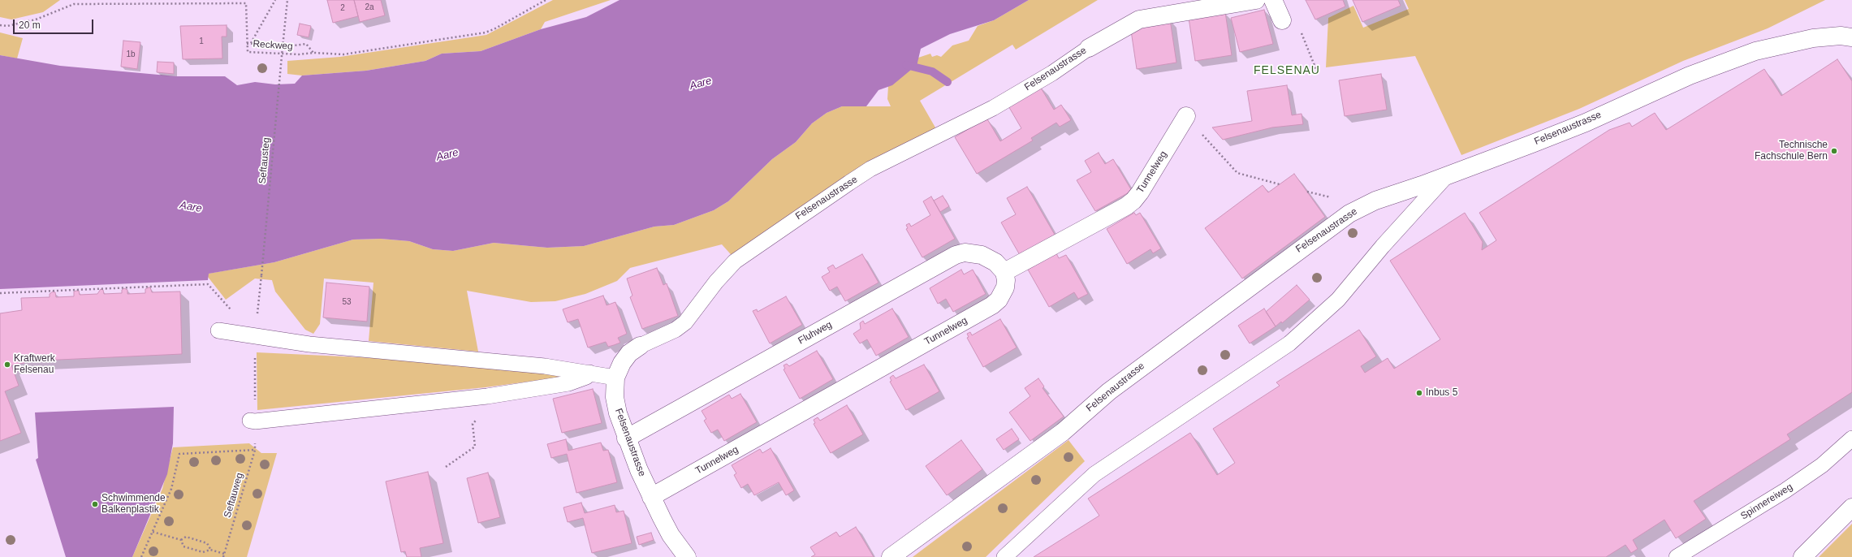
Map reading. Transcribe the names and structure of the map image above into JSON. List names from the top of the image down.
{
  "streets": {
    "street": ["Felsenaustrasse", "Tunnelweg", "Fluhweg"],
    "lane": ["Spinnereiweg"],
    "path": ["Reckweg", "Seftausteg", "Seftauweg"]
  },
  "crossings": [
    ["Felsenaustrasse", "Tunnelweg"],
    ["Felsenaustrasse", "Fluhweg"],
    ["Tunnelweg", "Fluhweg"]
  ],
  "districts": ["FELSENAU"],
  "water": ["Aare"],
  "places": [
    "Technische Fachschule Bern",
    "Kraftwerk Felsenau",
    "Inbus 5",
    "Schwimmende Balkenplastik"
  ],
  "house_numbers": [
    "2a",
    "2",
    "1",
    "1b",
    "53"
  ],
  "scale_bar": "20 m"
}
